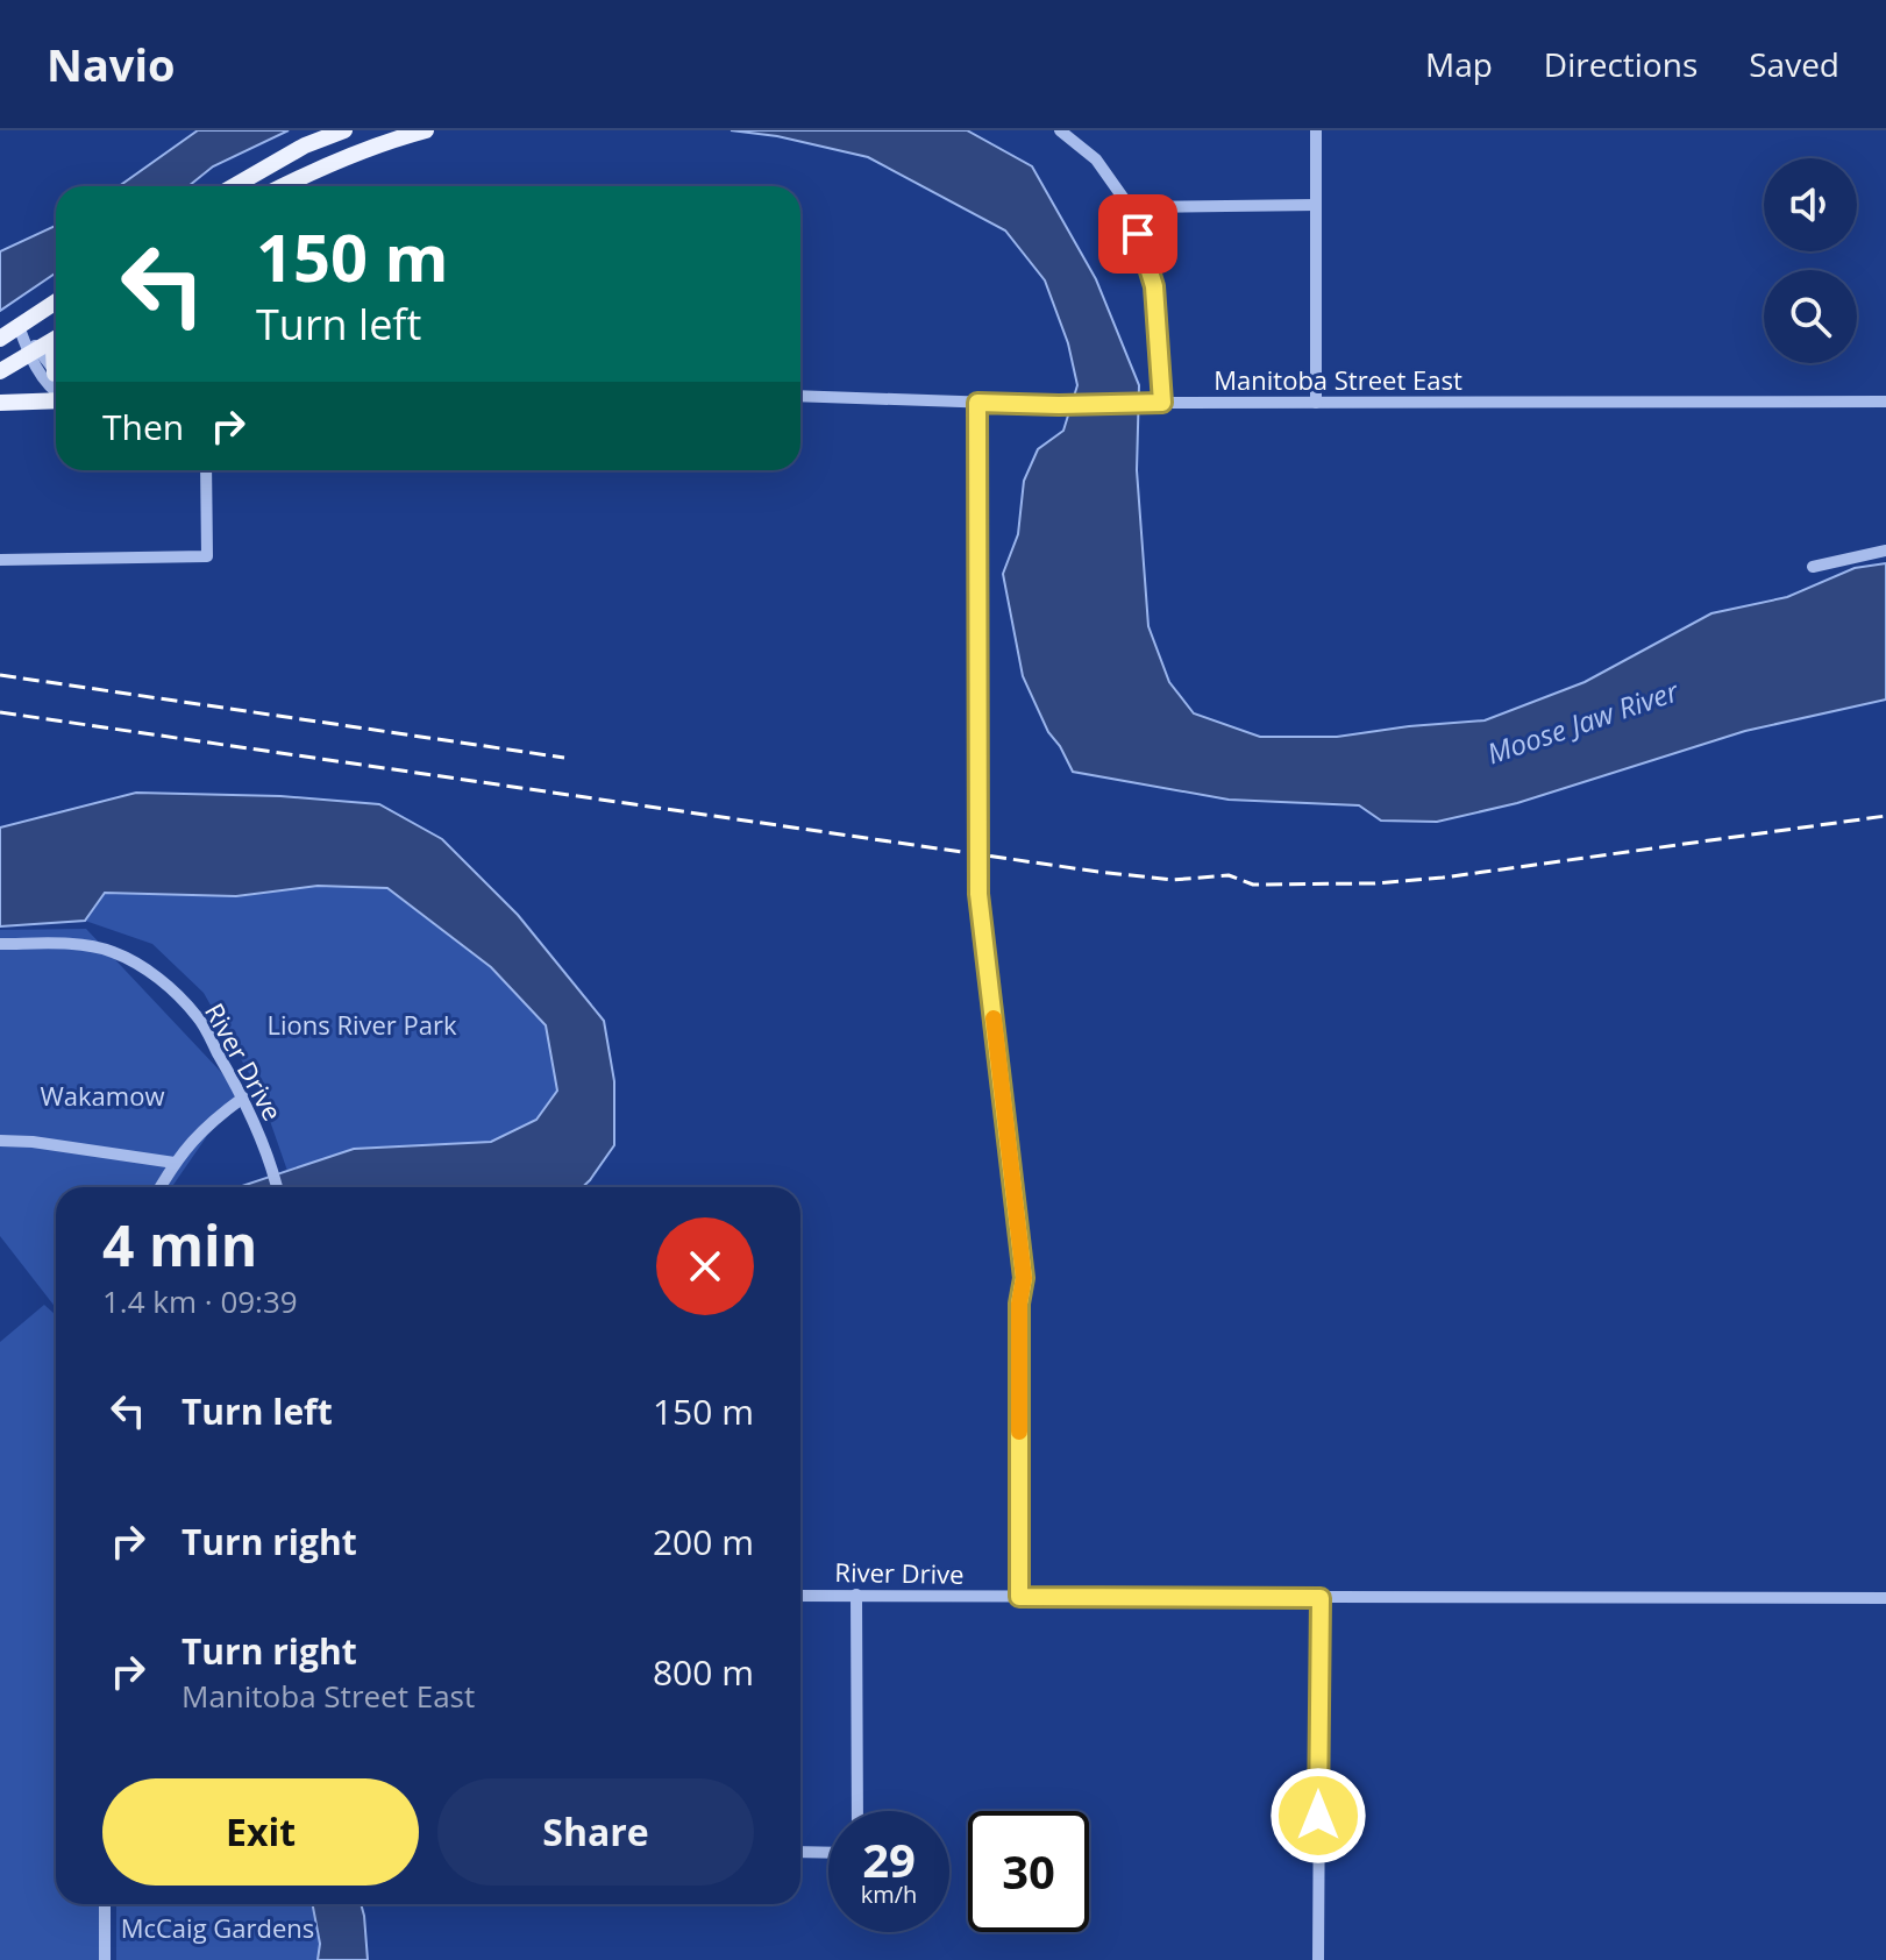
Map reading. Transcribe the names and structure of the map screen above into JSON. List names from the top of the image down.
{
  "streets": {
    "street": ["Manitoba Street East", "River Drive"]
  },
  "water": ["Moose Jaw River"],
  "parks": ["Lions River Park", "Wakamow", "McCaig Gardens"],
  "page": {
    "header": "Navio",
    "nav": ["Map", "Directions", "Saved"],
    "turn": ["150 m", "Turn left"],
    "then": "Then",
    "heading": ["4 min", "1.4 km · 09:39"],
    "list": [
      {
        "name": "Turn left",
        "value": "150 m"
      },
      {
        "name": "Turn right",
        "value": "200 m"
      },
      {
        "name": "Turn right",
        "note": "Manitoba Street East",
        "value": "800 m"
      }
    ],
    "buttons": ["Exit", "Share"],
    "speed": "29 km/h",
    "limit": "30"
  }
}
